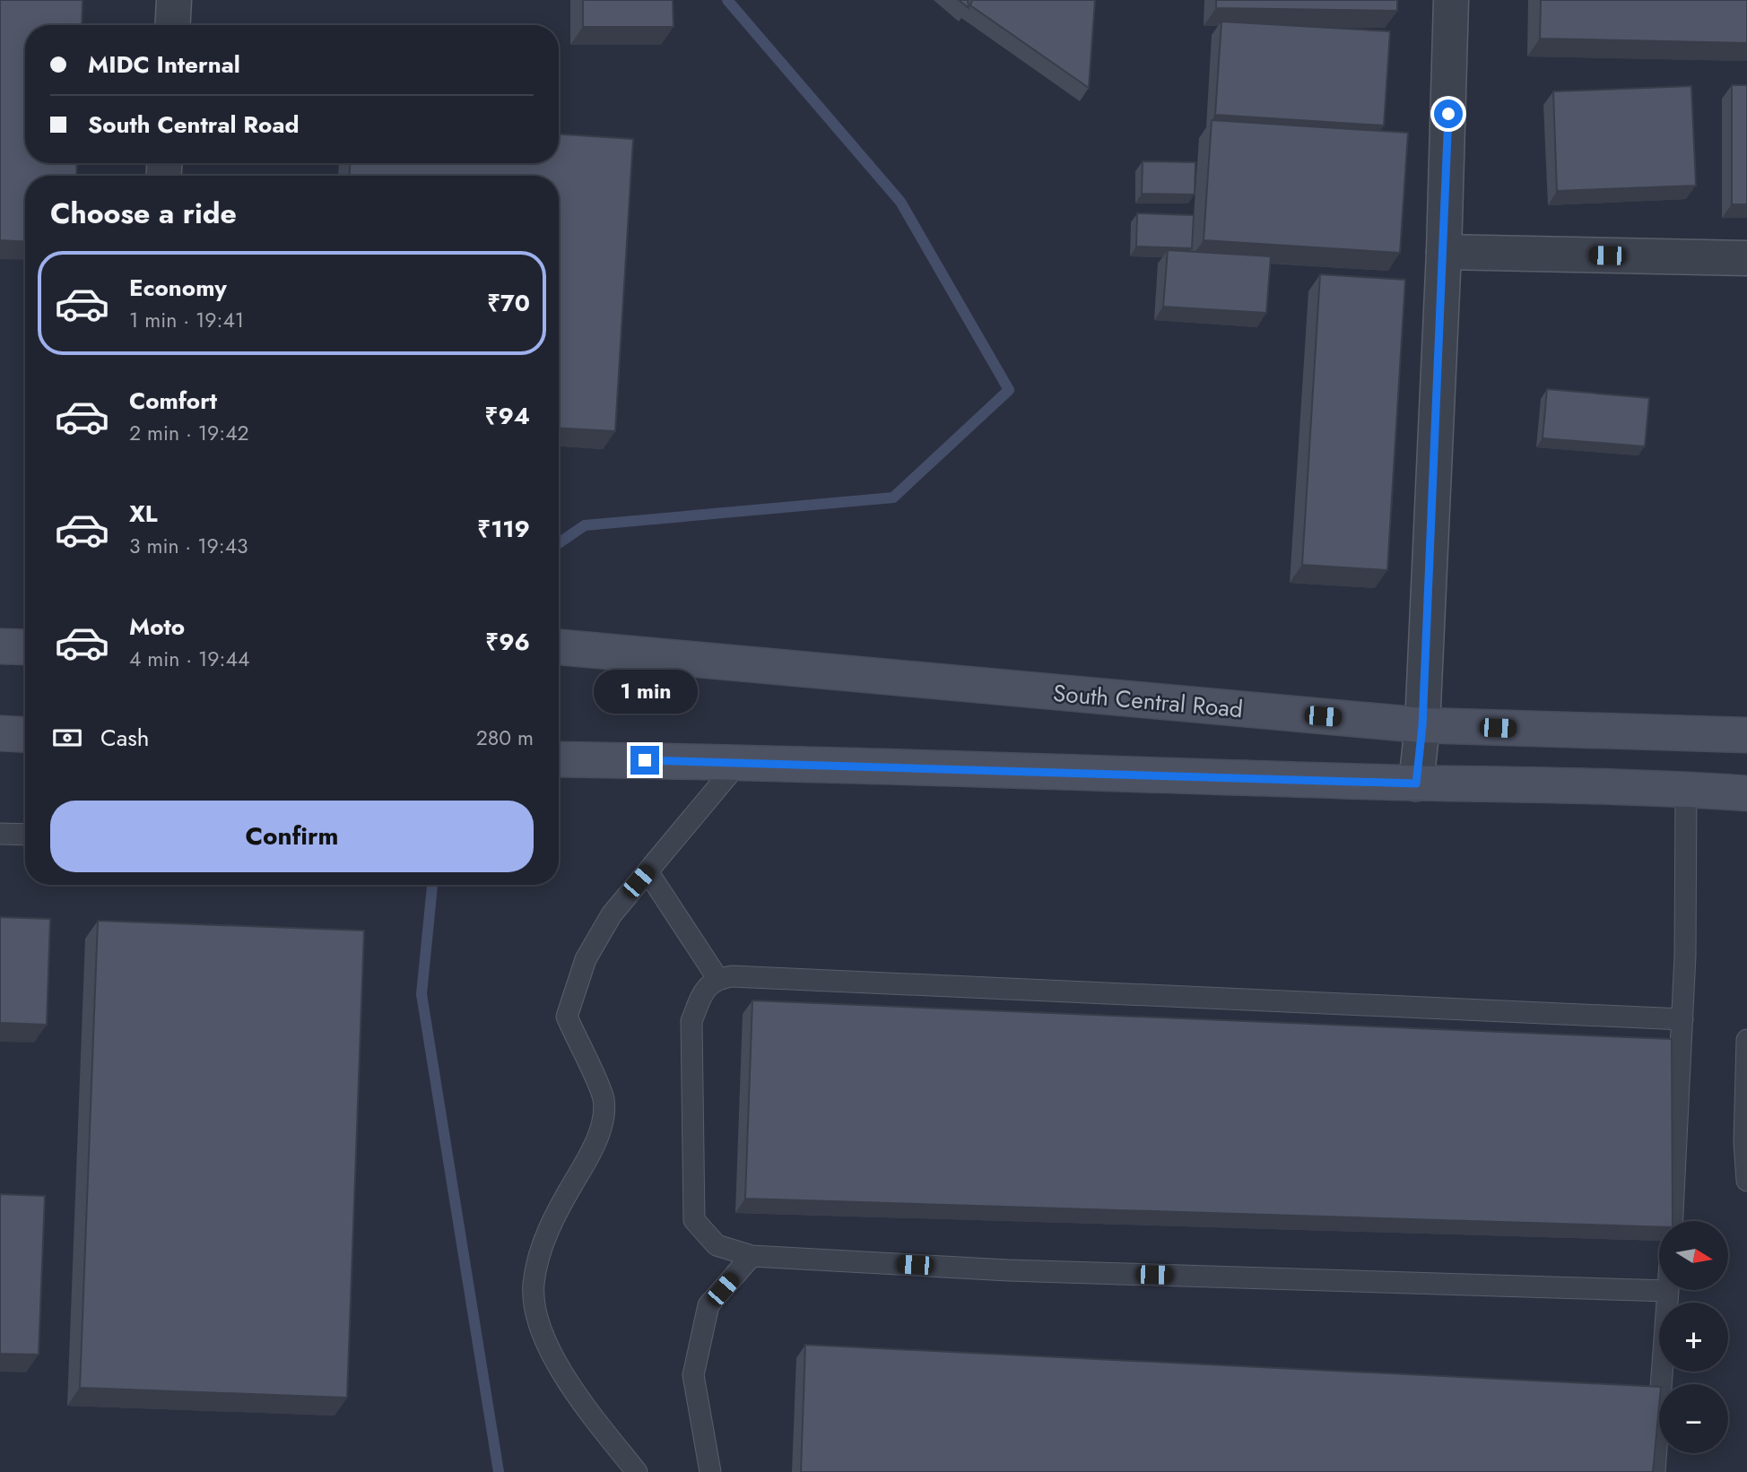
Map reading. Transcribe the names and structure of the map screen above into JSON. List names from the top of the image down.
{
  "streets": {
    "main road": ["South Central Road"]
  },
  "north": "right",
  "page": {
    "banner": ["MIDC Internal", "South Central Road"],
    "heading": "Choose a ride",
    "list": [
      {
        "name": "Economy",
        "note": "1 min · 19:41",
        "value": "₹70"
      },
      {
        "name": "Comfort",
        "note": "2 min · 19:42",
        "value": "₹94"
      },
      {
        "name": "XL",
        "note": "3 min · 19:43",
        "value": "₹119"
      },
      {
        "name": "Moto",
        "note": "4 min · 19:44",
        "value": "₹96"
      }
    ],
    "bubble": "1 min",
    "pay": ["Cash", "280 m"],
    "buttons": "Confirm",
    "map_buttons": ["+", "−"]
  }
}
